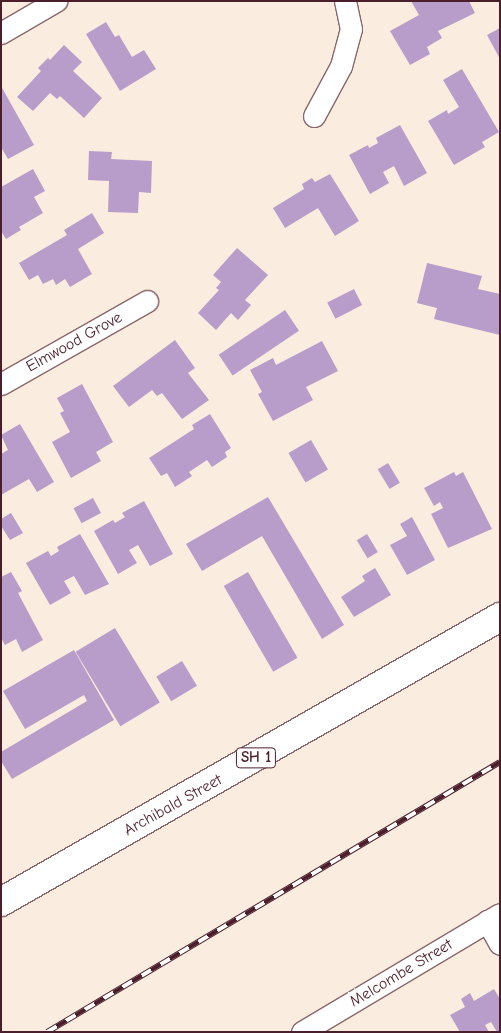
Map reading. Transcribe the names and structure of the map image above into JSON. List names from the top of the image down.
{
  "streets": {
    "highway": ["SH 1", "Archibald Street"],
    "street": ["Elmwood Grove", "Melcombe Street"]
  }
}
